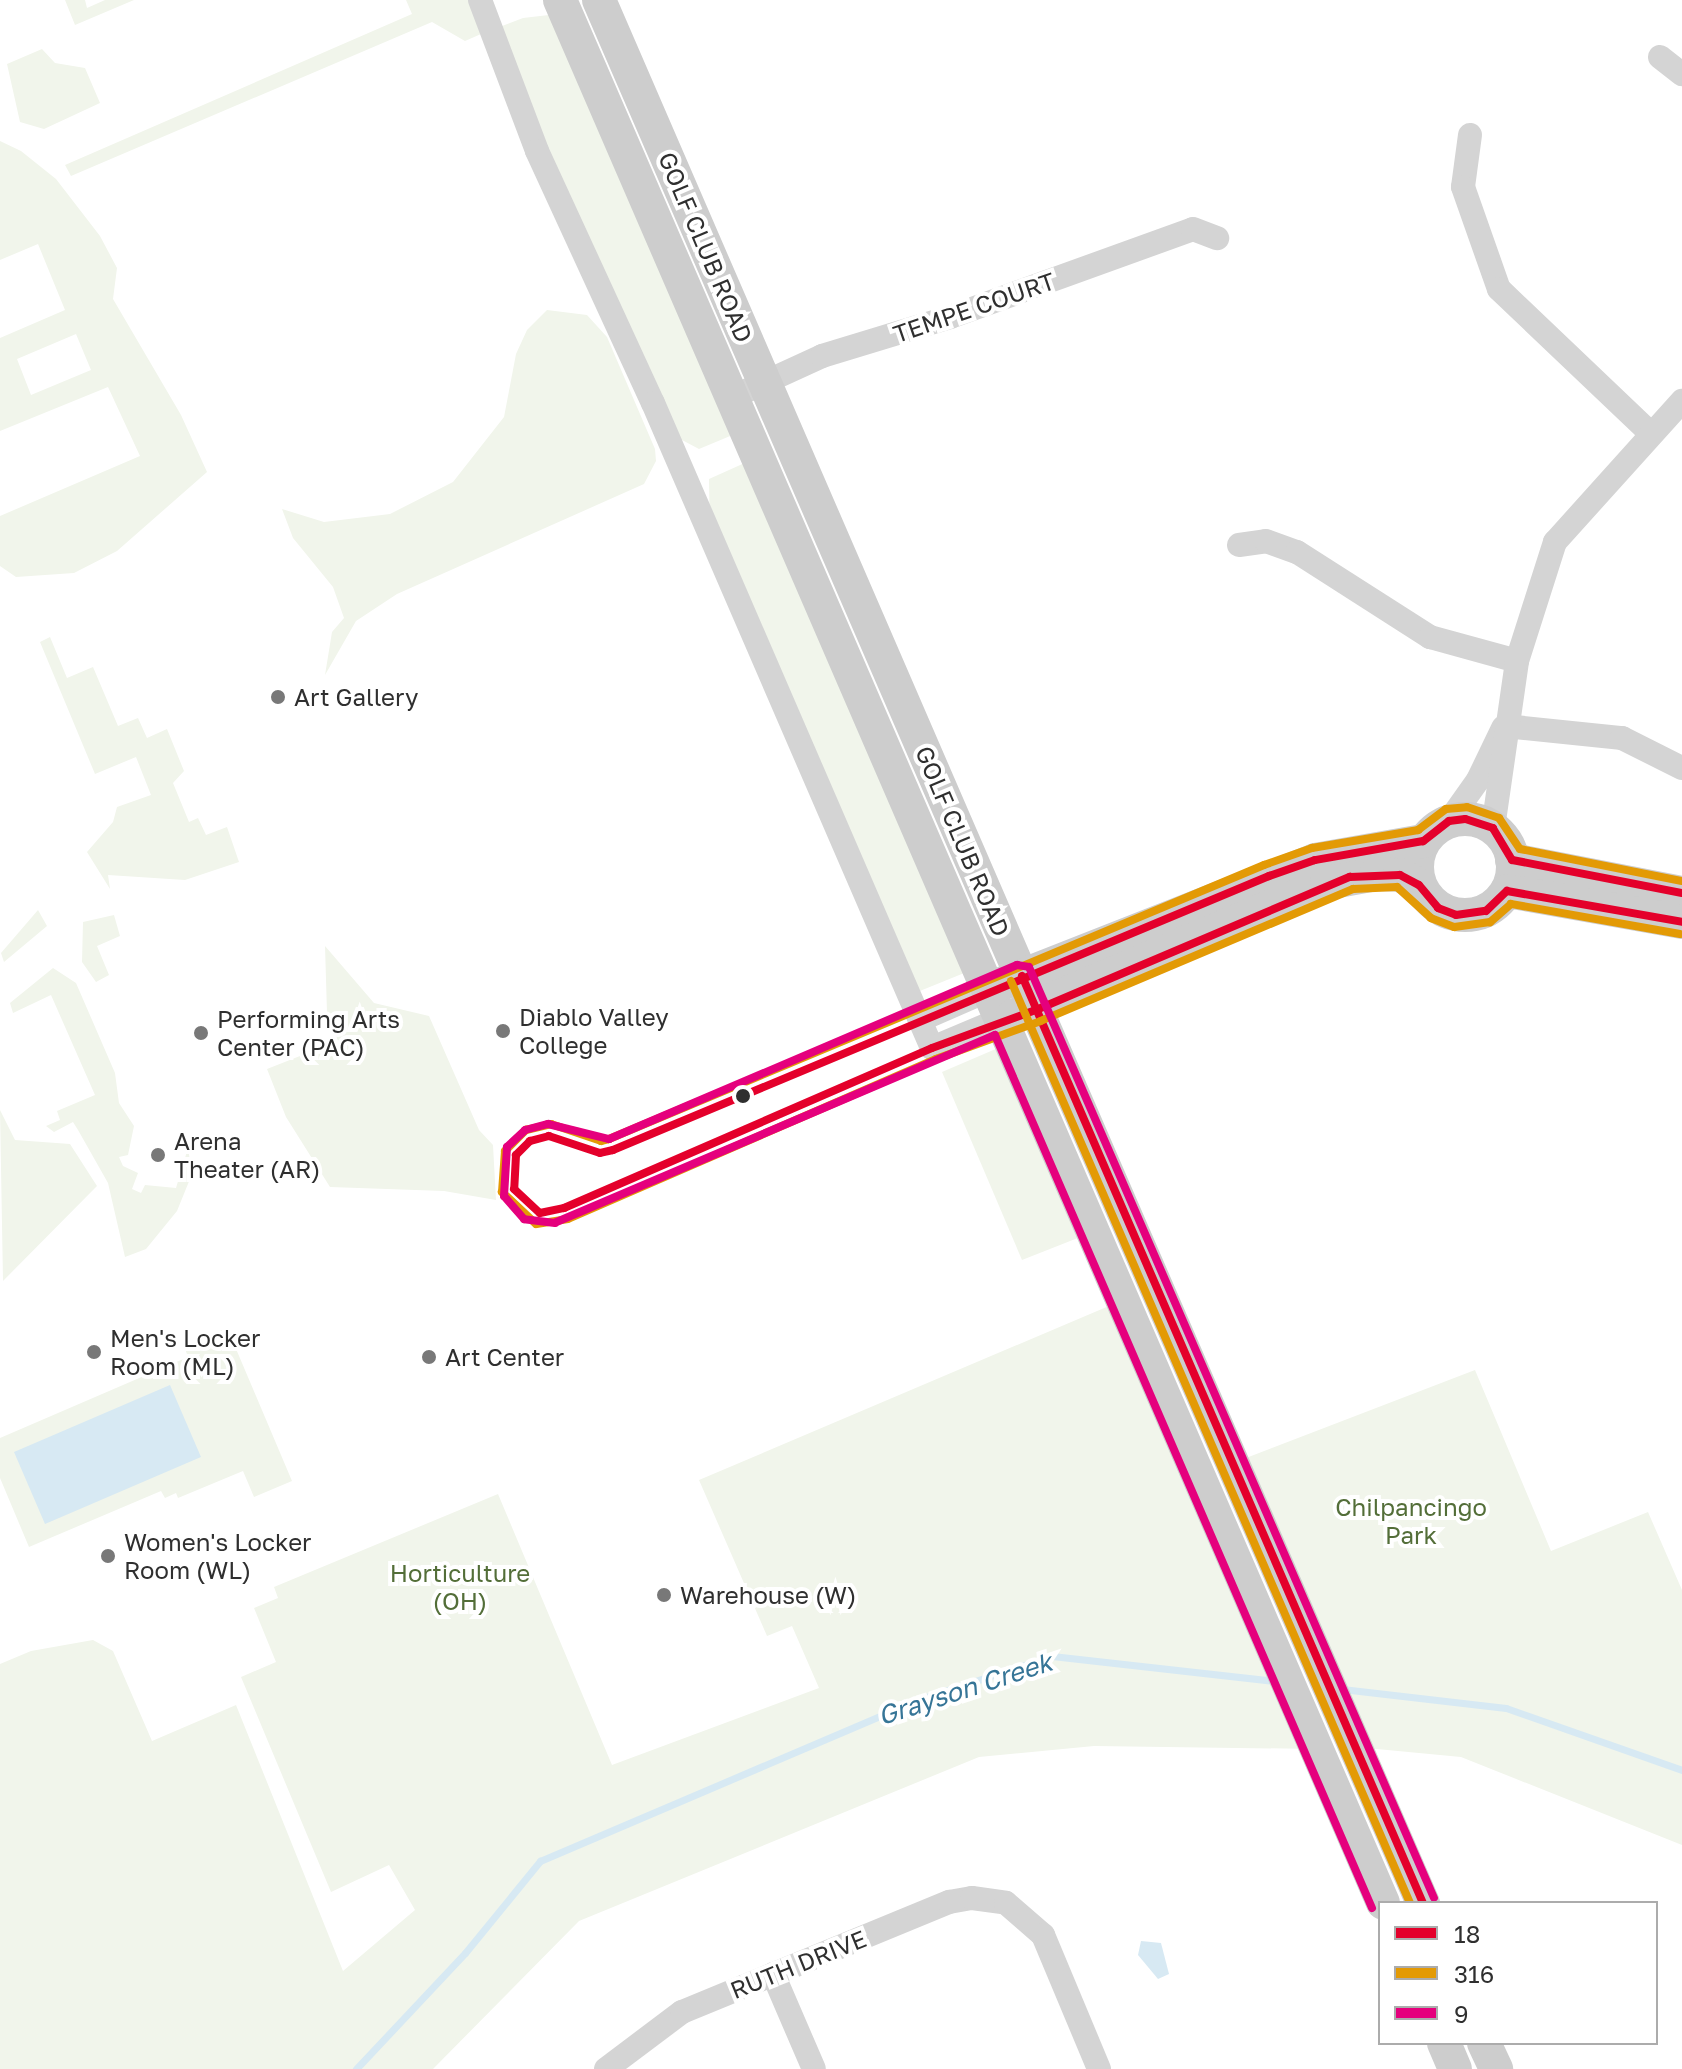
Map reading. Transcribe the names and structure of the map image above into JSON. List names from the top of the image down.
{
  "streets": {
    "street": ["GOLF CLUB ROAD", "TEMPE COURT", "RUTH DRIVE"]
  },
  "crossings": [
    ["GOLF CLUB ROAD", "TEMPE COURT"]
  ],
  "water": ["Grayson Creek"],
  "parks": ["Chilpancingo Park", "Horticulture (OH)"],
  "places": [
    "Art Gallery",
    "Diablo Valley College",
    "Performing Arts Center (PAC)",
    "Arena Theater (AR)",
    "Men's Locker Room (ML)",
    "Art Center",
    "Women's Locker Room (WL)",
    "Warehouse (W)"
  ],
  "lines": ["transit line 316", "transit line 18", "transit line 9"],
  "legend": ["18", "316", "9"]
}
